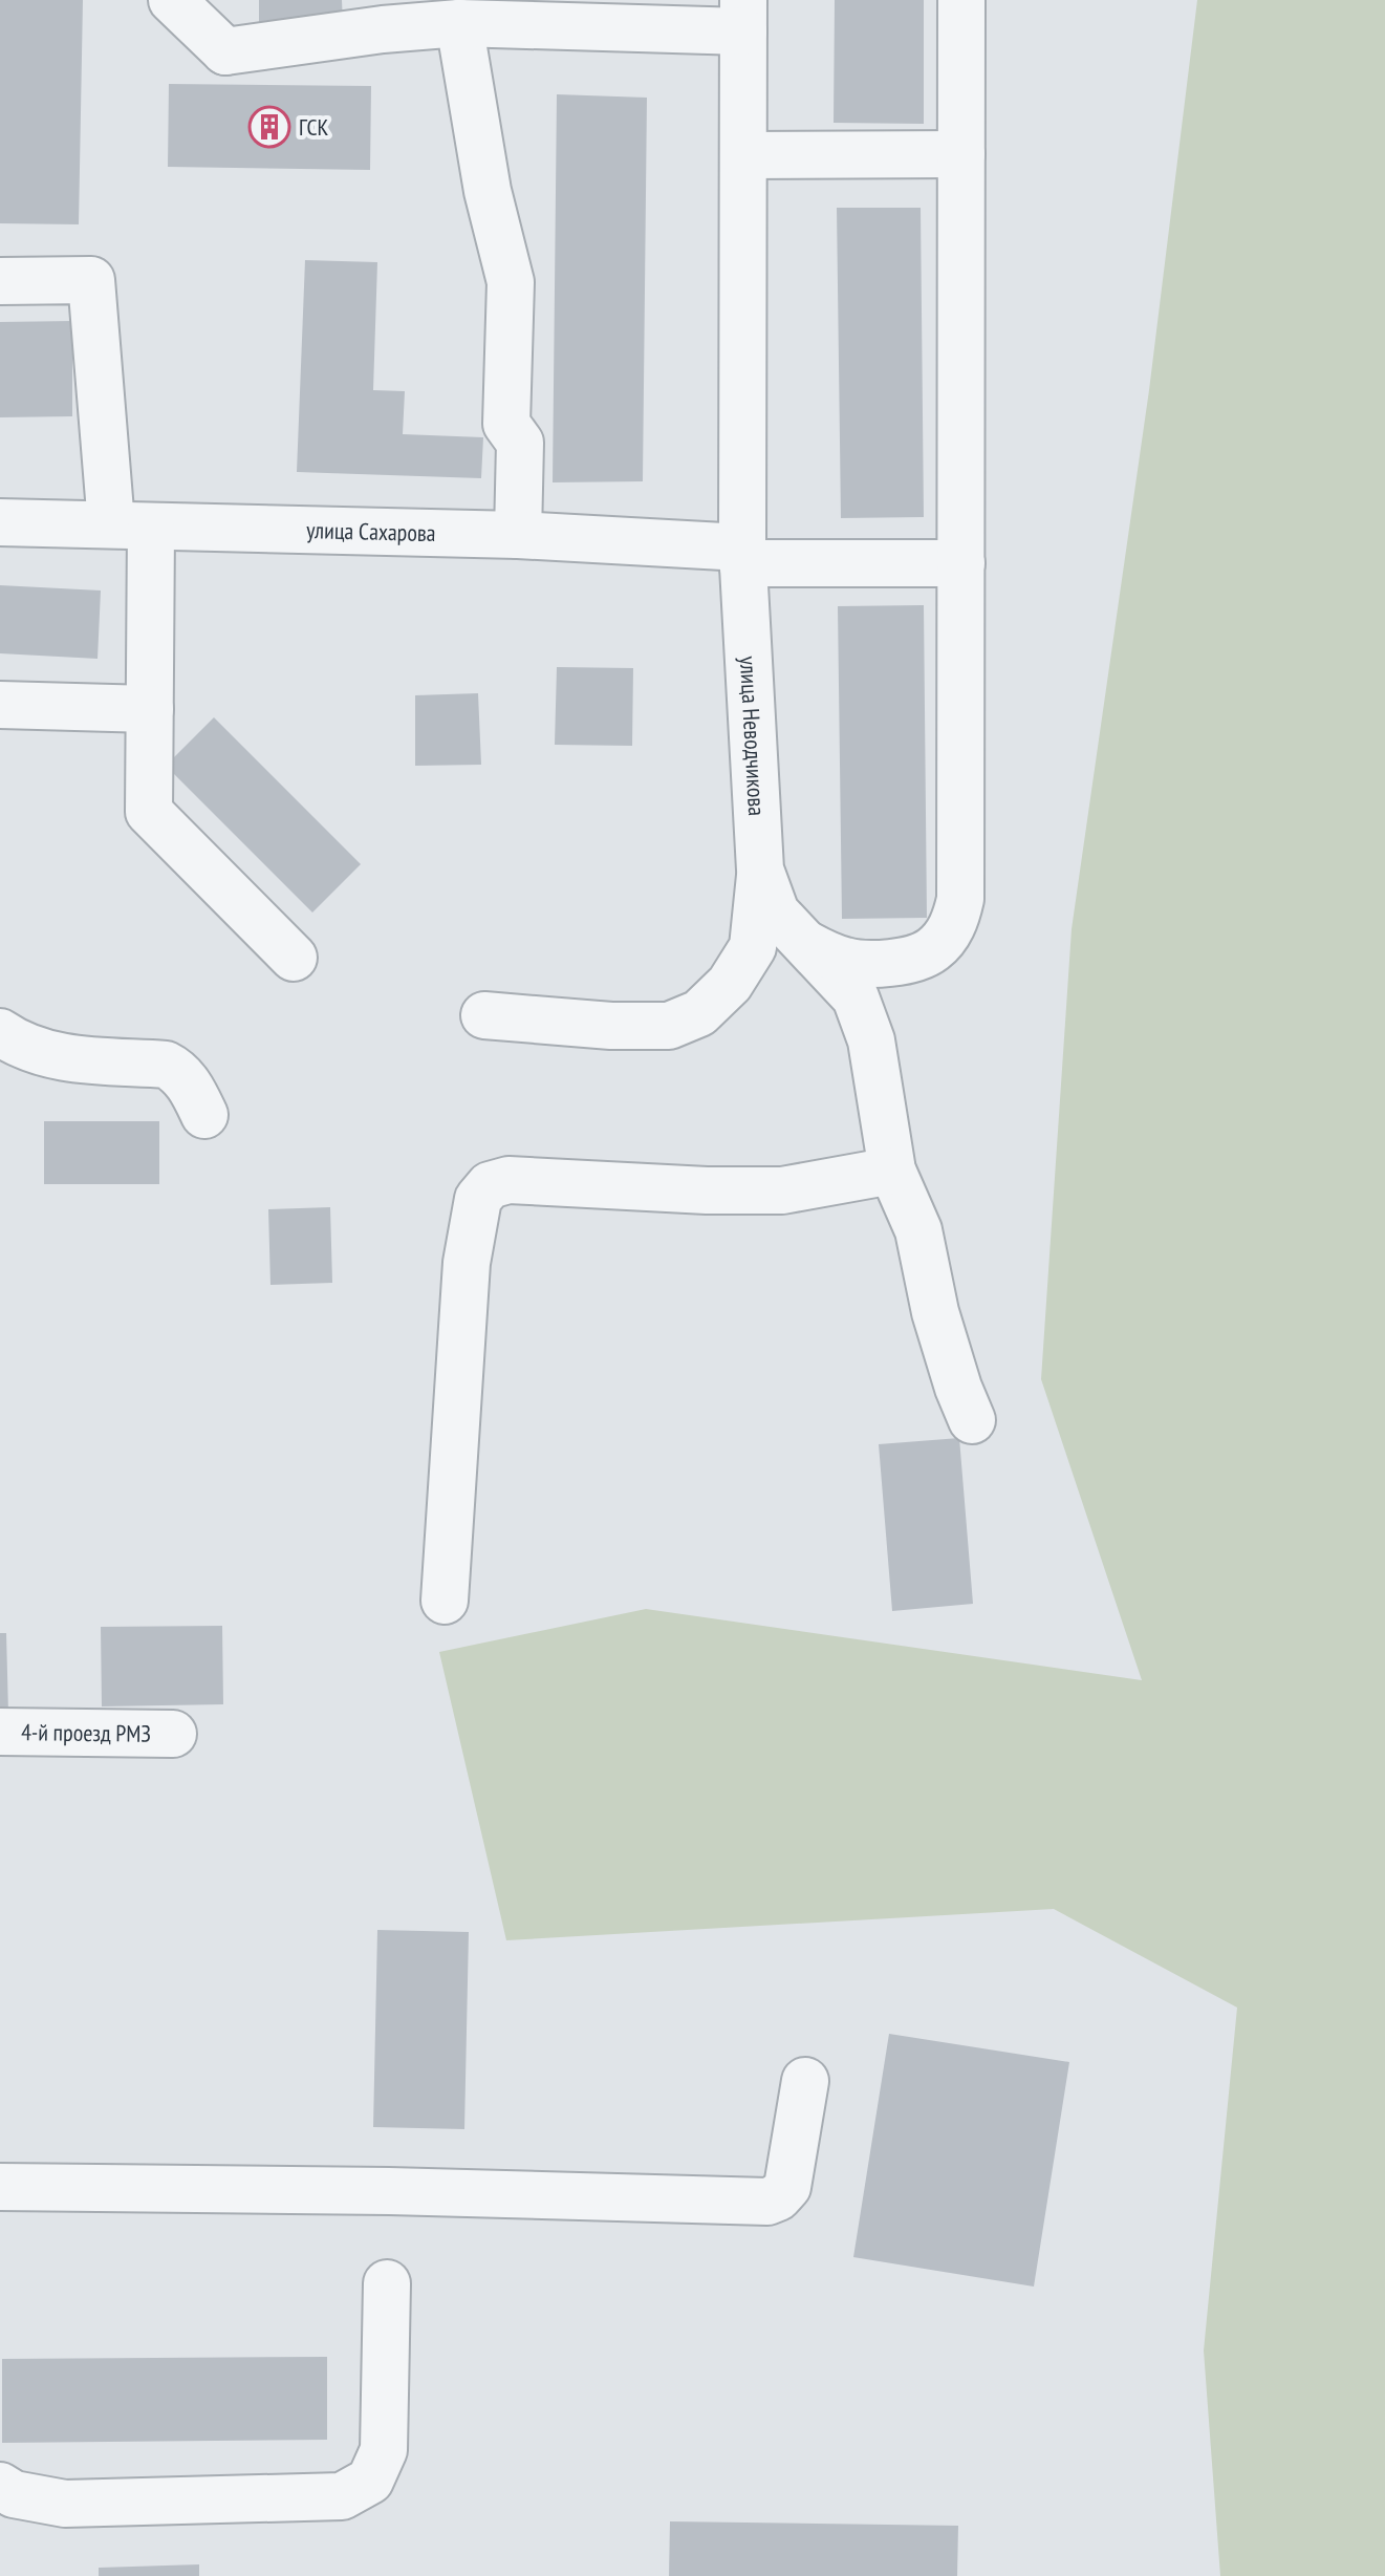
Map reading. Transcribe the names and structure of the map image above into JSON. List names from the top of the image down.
{
  "streets": {
    "street": ["улица Сахарова", "улица Неводчикова", "4-й проезд РМЗ"]
  },
  "crossings": [
    ["улица Сахарова", "улица Неводчикова"]
  ],
  "places": {
    "building": ["ГСК"]
  }
}
